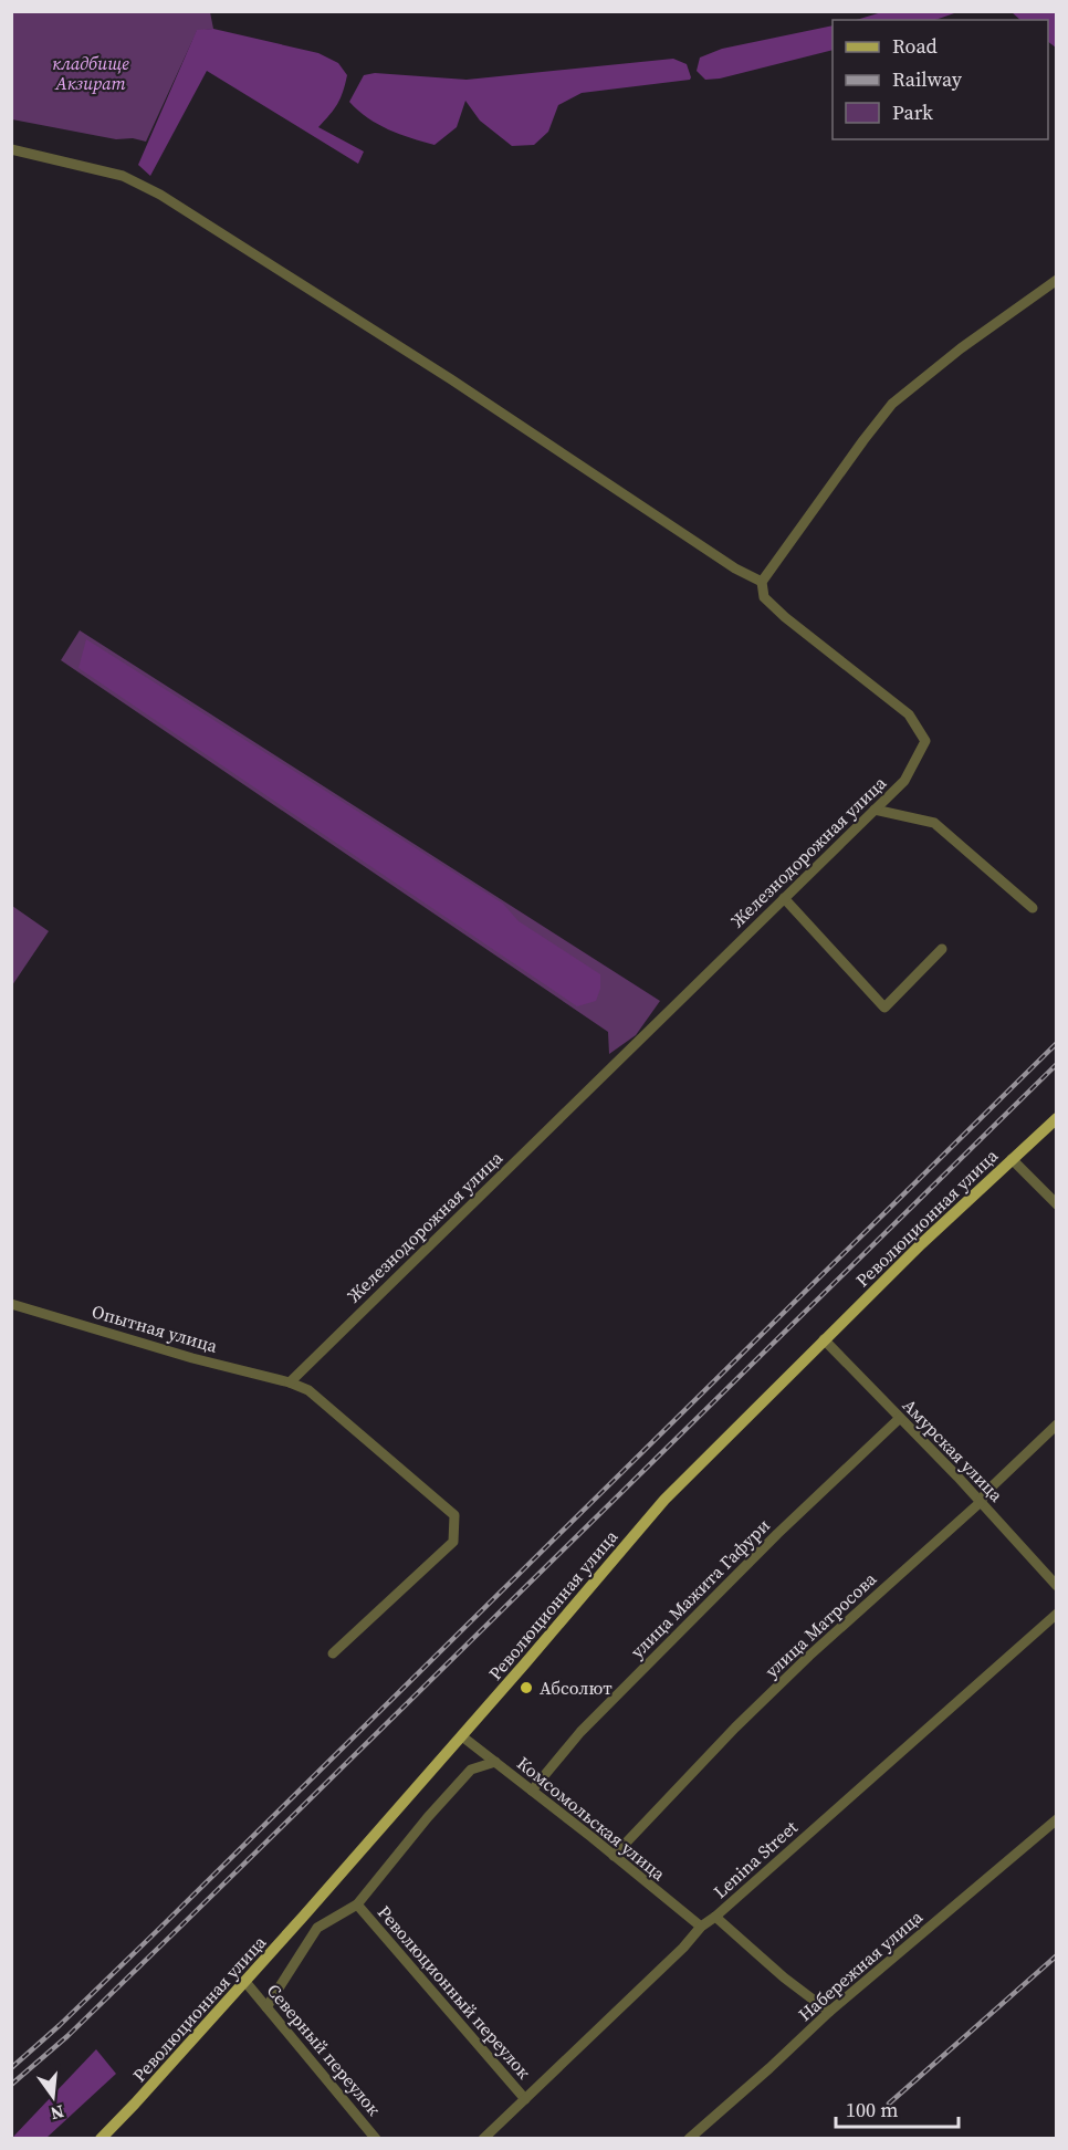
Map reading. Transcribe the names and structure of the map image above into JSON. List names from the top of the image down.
{
  "streets": {
    "main road": ["Революционная улица"],
    "street": [
      "Железнодорожная улица",
      "Опытная улица",
      "Амурская улица",
      "улица Мажита Гафури",
      "улица Матросова",
      "Комсомольская улица",
      "Lenina Street",
      "Набережная улица",
      "Революционный переулок",
      "Северный переулок"
    ]
  },
  "crossings": [
    ["Железнодорожная улица", "Опытная улица"],
    ["Революционная улица", "Амурская улица"],
    ["Революционная улица", "Комсомольская улица"],
    ["Революционная улица", "Северный переулок"],
    ["Амурская улица", "улица Мажита Гафури"],
    ["Амурская улица", "улица Матросова"],
    ["улица Мажита Гафури", "Комсомольская улица"],
    ["улица Матросова", "Комсомольская улица"],
    ["Комсомольская улица", "Lenina Street"],
    ["Lenina Street", "Революционный переулок"]
  ],
  "parks": ["кладбище Акзират"],
  "places": ["Абсолют"],
  "legend": ["Road", "Railway", "Park"],
  "scale_bar": "100 m",
  "north": "bottom"
}
